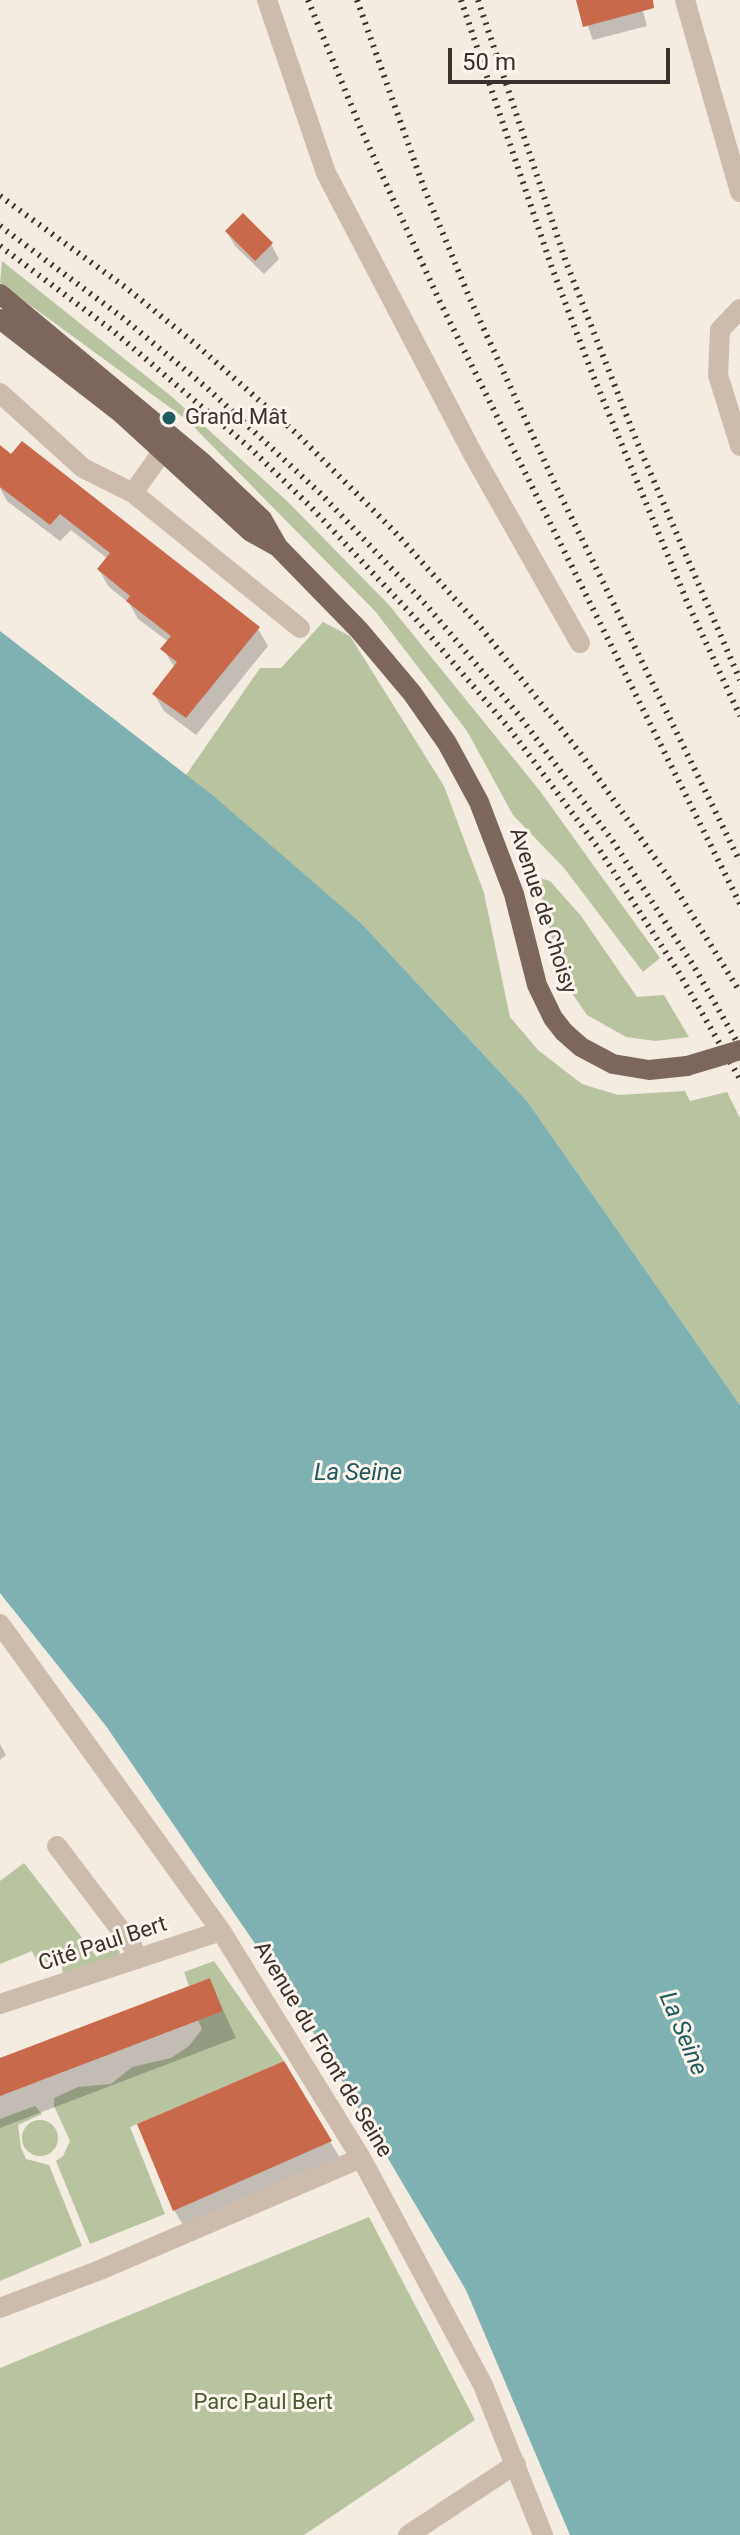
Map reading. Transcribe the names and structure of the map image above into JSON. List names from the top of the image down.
{
  "streets": {
    "main road": ["Avenue de Choisy"],
    "street": ["Cité Paul Bert", "Avenue du Front de Seine"]
  },
  "crossings": [
    ["Cité Paul Bert", "Avenue du Front de Seine"]
  ],
  "water": ["La Seine"],
  "parks": ["Parc Paul Bert"],
  "places": ["Grand Mât"],
  "scale_bar": "50 m"
}
